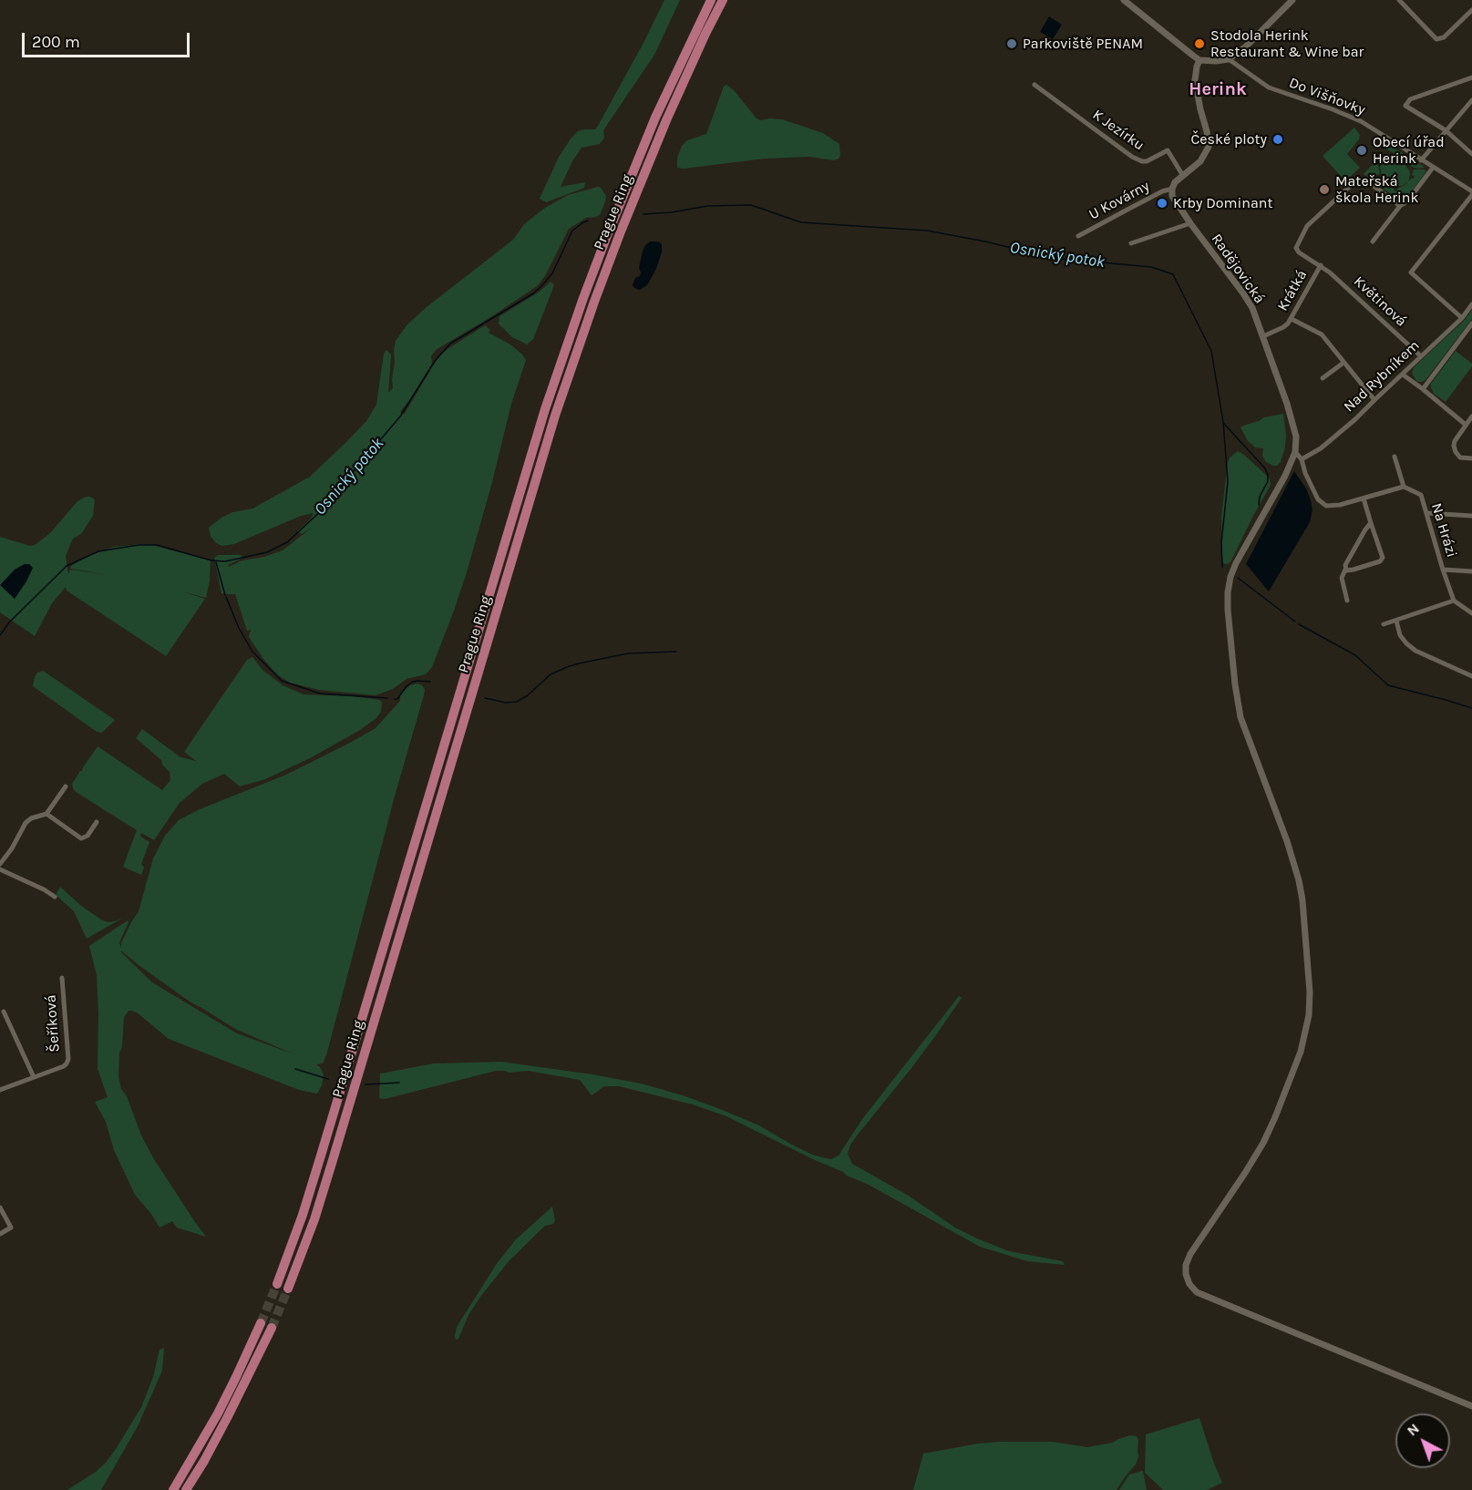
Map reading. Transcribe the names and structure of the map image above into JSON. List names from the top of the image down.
{
  "streets": {
    "highway": ["Prague Ring"],
    "street": [
      "Do Višňovky",
      "K Jezírku",
      "U Kovárny",
      "Radějovická",
      "Krátká",
      "Květinová",
      "Nad Rybníkem",
      "Na Hrázi",
      "Šeříková"
    ]
  },
  "crossings": [
    ["U Kovárny", "Radějovická"],
    ["Radějovická", "Krátká"],
    ["Krátká", "Květinová"],
    ["Květinová", "Nad Rybníkem"]
  ],
  "districts": ["Herink"],
  "water": ["Osnický potok"],
  "places": [
    "Parkoviště PENAM",
    "Stodola Herink Restaurant & Wine bar",
    "České ploty",
    "Obecí úřad Herink",
    "Mateřská škola Herink",
    "Krby Dominant"
  ],
  "scale_bar": "200 m",
  "north": "top left"
}
